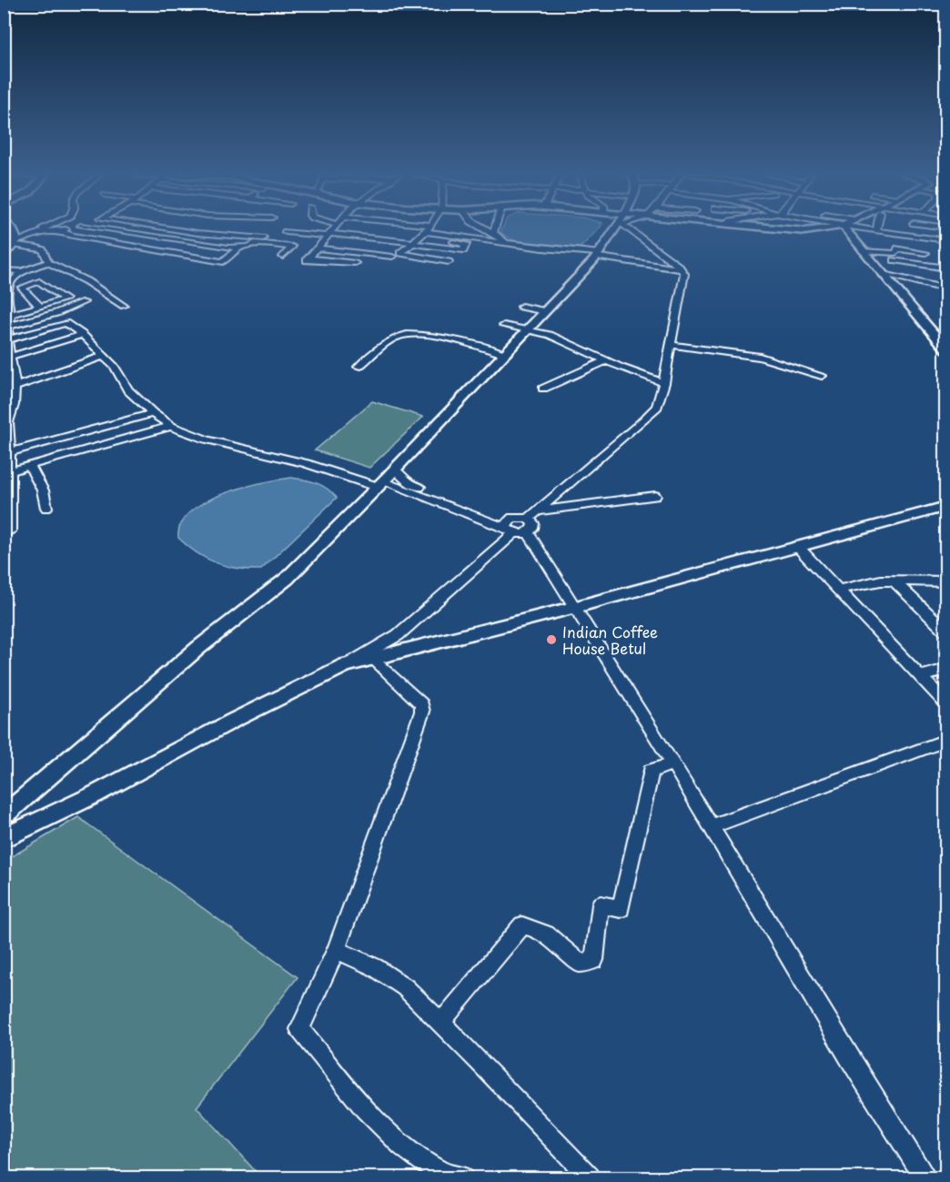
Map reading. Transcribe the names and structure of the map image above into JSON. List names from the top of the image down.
{
  "places": ["Indian Coffee House Betul"]
}
